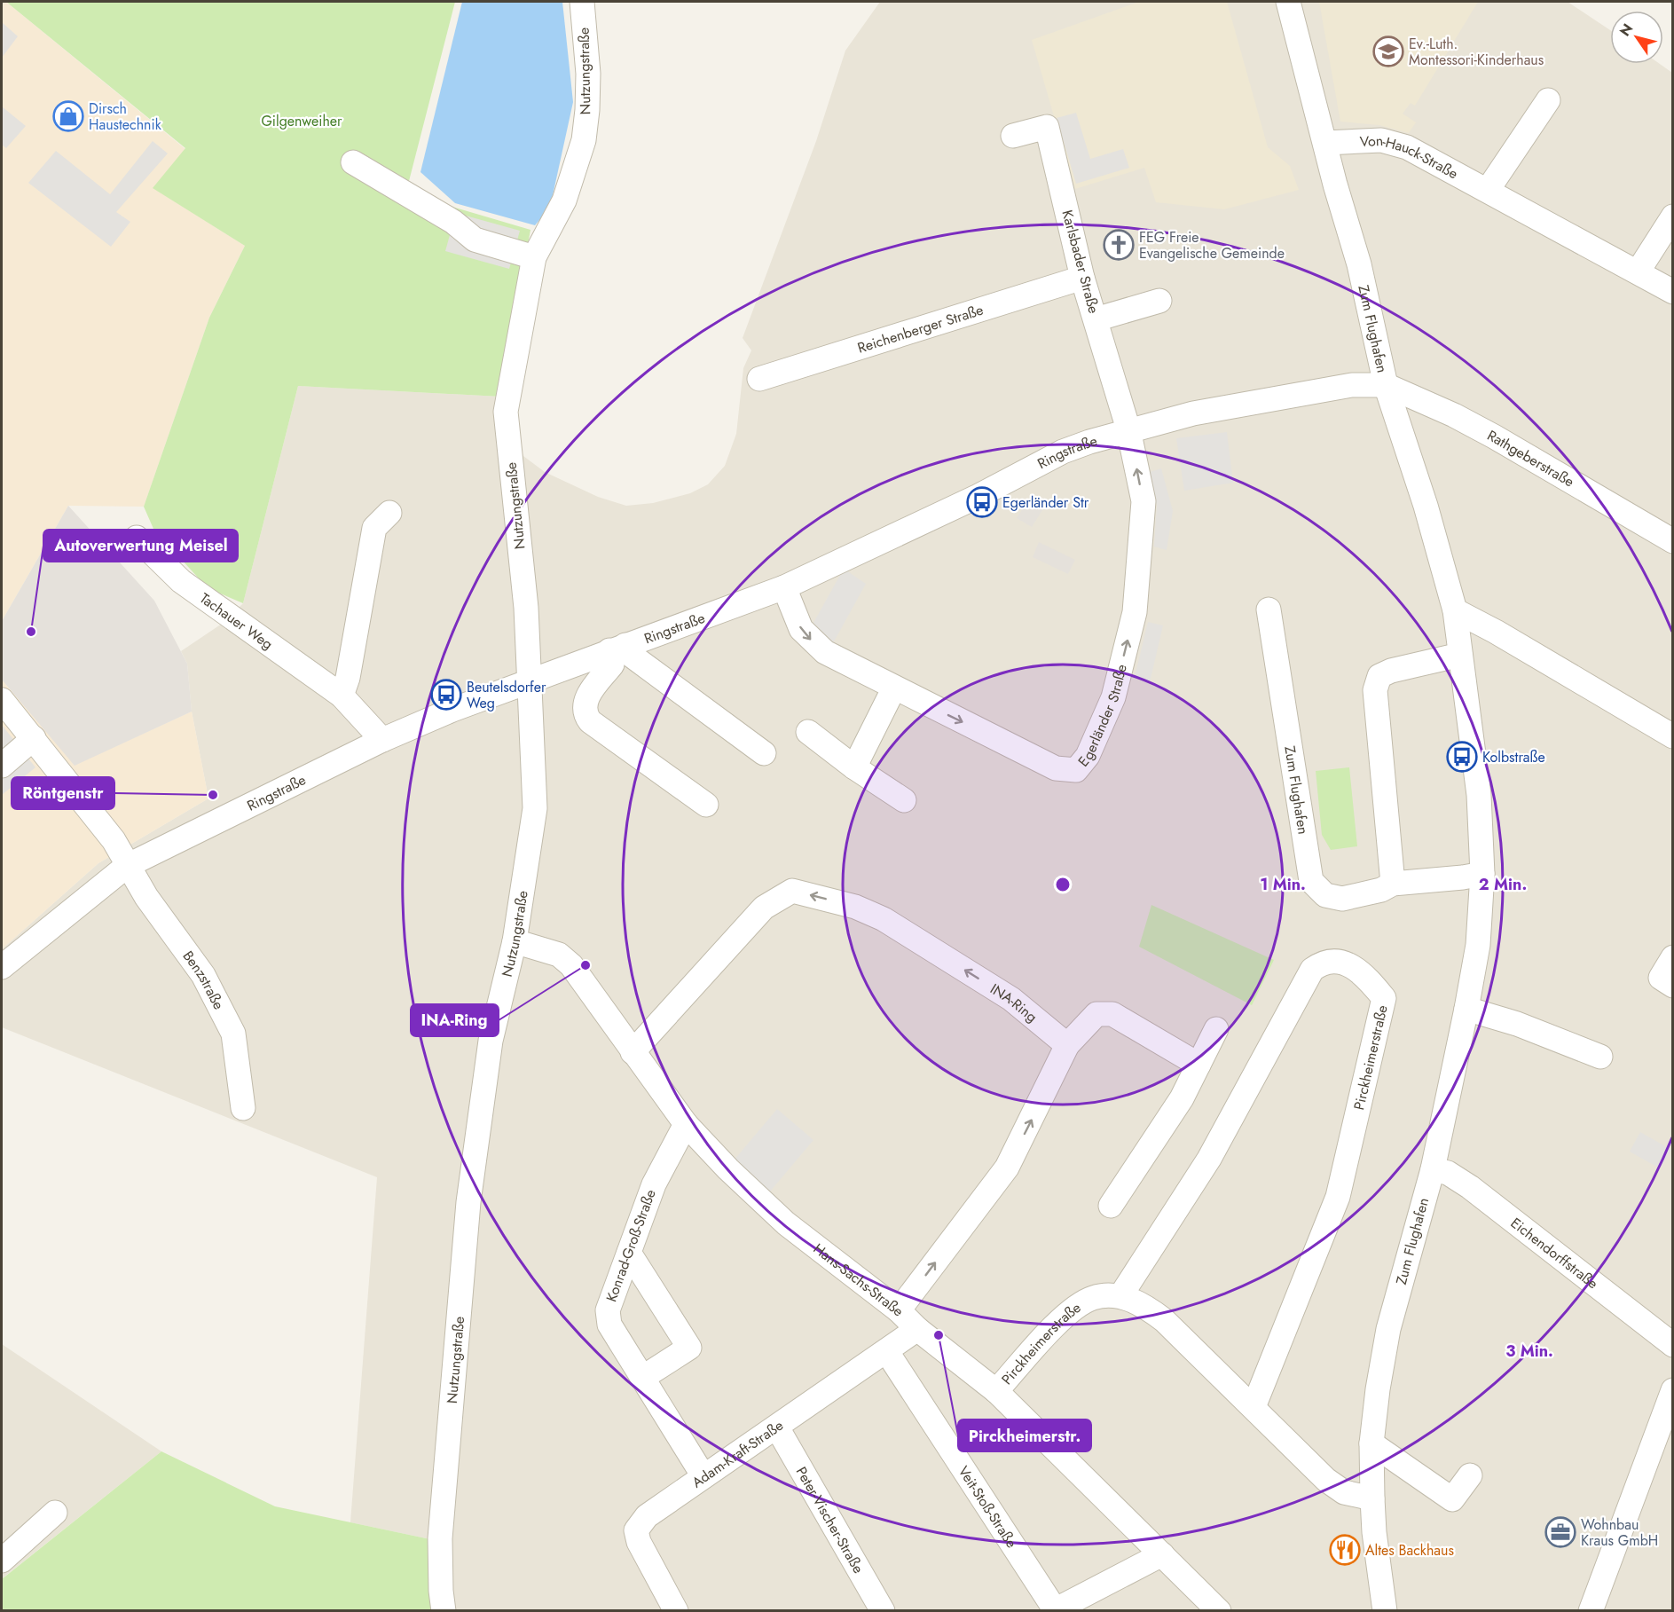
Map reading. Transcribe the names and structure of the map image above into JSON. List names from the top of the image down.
{
  "streets": {
    "street": [
      "Nutzungstraße",
      "Von-Hauck-Straße",
      "Karlsbader Straße",
      "Reichenberger Straße",
      "Zum Flughafen",
      "Ringstraße",
      "Rathgeberstraße",
      "Tachauer Weg",
      "Egerländer Straße",
      "Benzstraße",
      "INA-Ring",
      "Pirckheimerstraße",
      "Konrad-Groß-Straße",
      "Eichendorffstraße",
      "Hans-Sachs-Straße",
      "Adam-Kraft-Straße",
      "Veit-Stoß-Straße",
      "Peter-Vischer-Straße"
    ]
  },
  "crossings": [
    ["Nutzungstraße", "Ringstraße"],
    ["Nutzungstraße", "Hans-Sachs-Straße"],
    ["Von-Hauck-Straße", "Zum Flughafen"],
    ["Karlsbader Straße", "Reichenberger Straße"],
    ["Karlsbader Straße", "Ringstraße"],
    ["Karlsbader Straße", "Egerländer Straße"],
    ["Zum Flughafen", "Ringstraße"],
    ["Zum Flughafen", "Rathgeberstraße"],
    ["Zum Flughafen", "Pirckheimerstraße"],
    ["Zum Flughafen", "Eichendorffstraße"],
    ["Ringstraße", "Rathgeberstraße"],
    ["Ringstraße", "Tachauer Weg"],
    ["Ringstraße", "Egerländer Straße"],
    ["Ringstraße", "Benzstraße"],
    ["INA-Ring", "Hans-Sachs-Straße"],
    ["Pirckheimerstraße", "Hans-Sachs-Straße"],
    ["Konrad-Groß-Straße", "Hans-Sachs-Straße"],
    ["Konrad-Groß-Straße", "Adam-Kraft-Straße"],
    ["Hans-Sachs-Straße", "Adam-Kraft-Straße"],
    ["Adam-Kraft-Straße", "Veit-Stoß-Straße"],
    ["Adam-Kraft-Straße", "Peter-Vischer-Straße"]
  ],
  "parks": ["Gilgenweiher"],
  "places": {
    "school or university": ["Ev.-Luth. Montessori-Kinderhaus"],
    "shop": ["Dirsch Haustechnik"],
    "church": ["FEG Freie Evangelische Gemeinde"],
    "bus stop": ["Egerländer Str", "Beutelsdorfer Weg", "Kolbstraße"],
    "other": [
      "Autoverwertung Meisel",
      "Röntgenstr",
      "INA-Ring",
      "Pirckheimerstr."
    ],
    "office": ["Wohnbau Kraus GmbH"],
    "restaurant": ["Altes Backhaus"]
  },
  "north": "top left",
  "rings": ["1 Min.", "2 Min.", "3 Min."]
}
